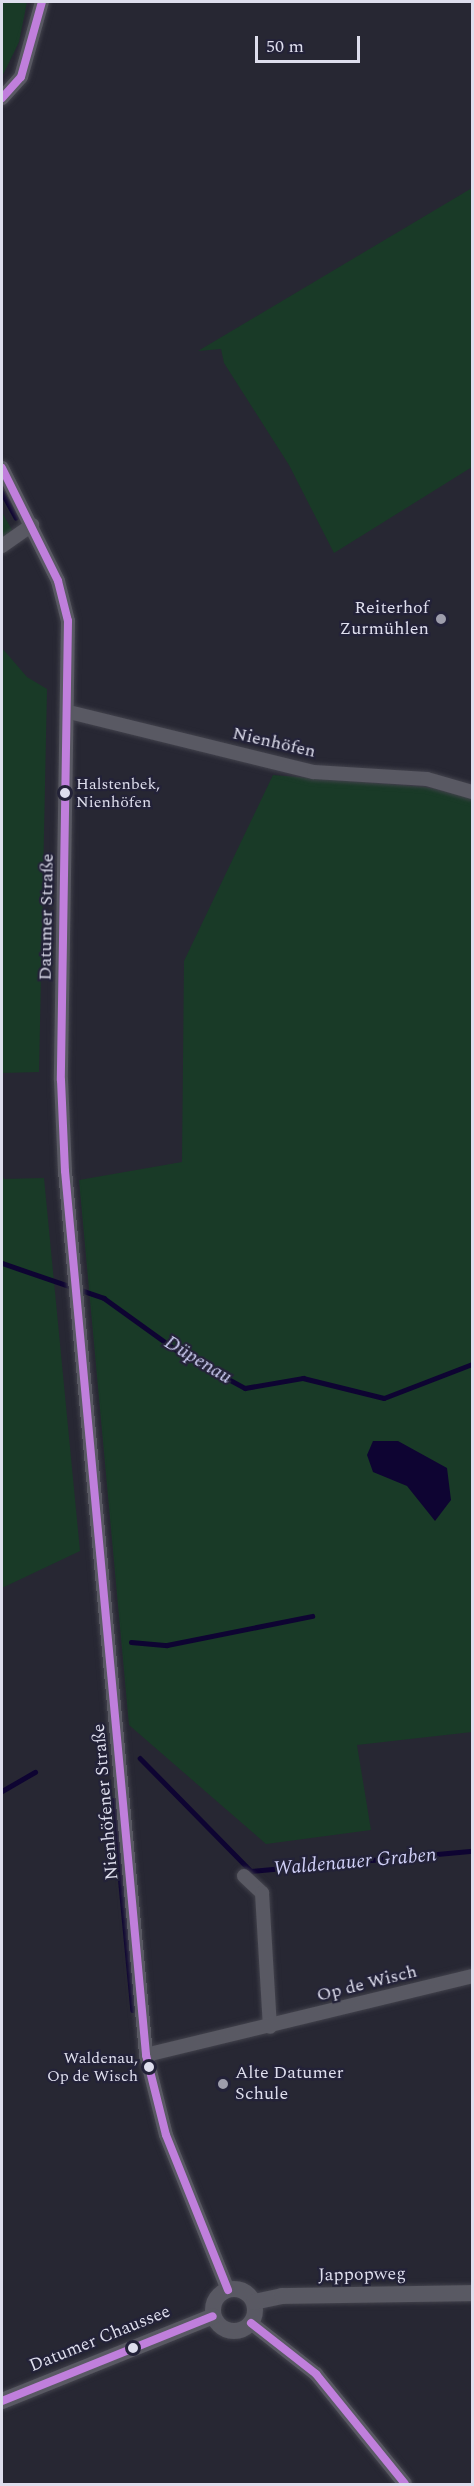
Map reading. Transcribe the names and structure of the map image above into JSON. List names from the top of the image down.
{
  "streets": {
    "street": [
      "Nienhöfen",
      "Datumer Straße",
      "Nienhöfener Straße",
      "Op de Wisch",
      "Jappopweg",
      "Datumer Chaussee"
    ]
  },
  "crossings": [
    ["Nienhöfen", "Datumer Straße"],
    ["Datumer Straße", "Nienhöfener Straße"],
    ["Nienhöfener Straße", "Op de Wisch"],
    ["Nienhöfener Straße", "Jappopweg"],
    ["Nienhöfener Straße", "Datumer Chaussee"],
    ["Jappopweg", "Datumer Chaussee"]
  ],
  "water": ["Düpenau", "Waldenauer Graben"],
  "places": [
    "Reiterhof Zurmühlen",
    "Halstenbek, Nienhöfen",
    "Waldenau, Op de Wisch",
    "Alte Datumer Schule"
  ],
  "scale_bar": "50 m"
}
